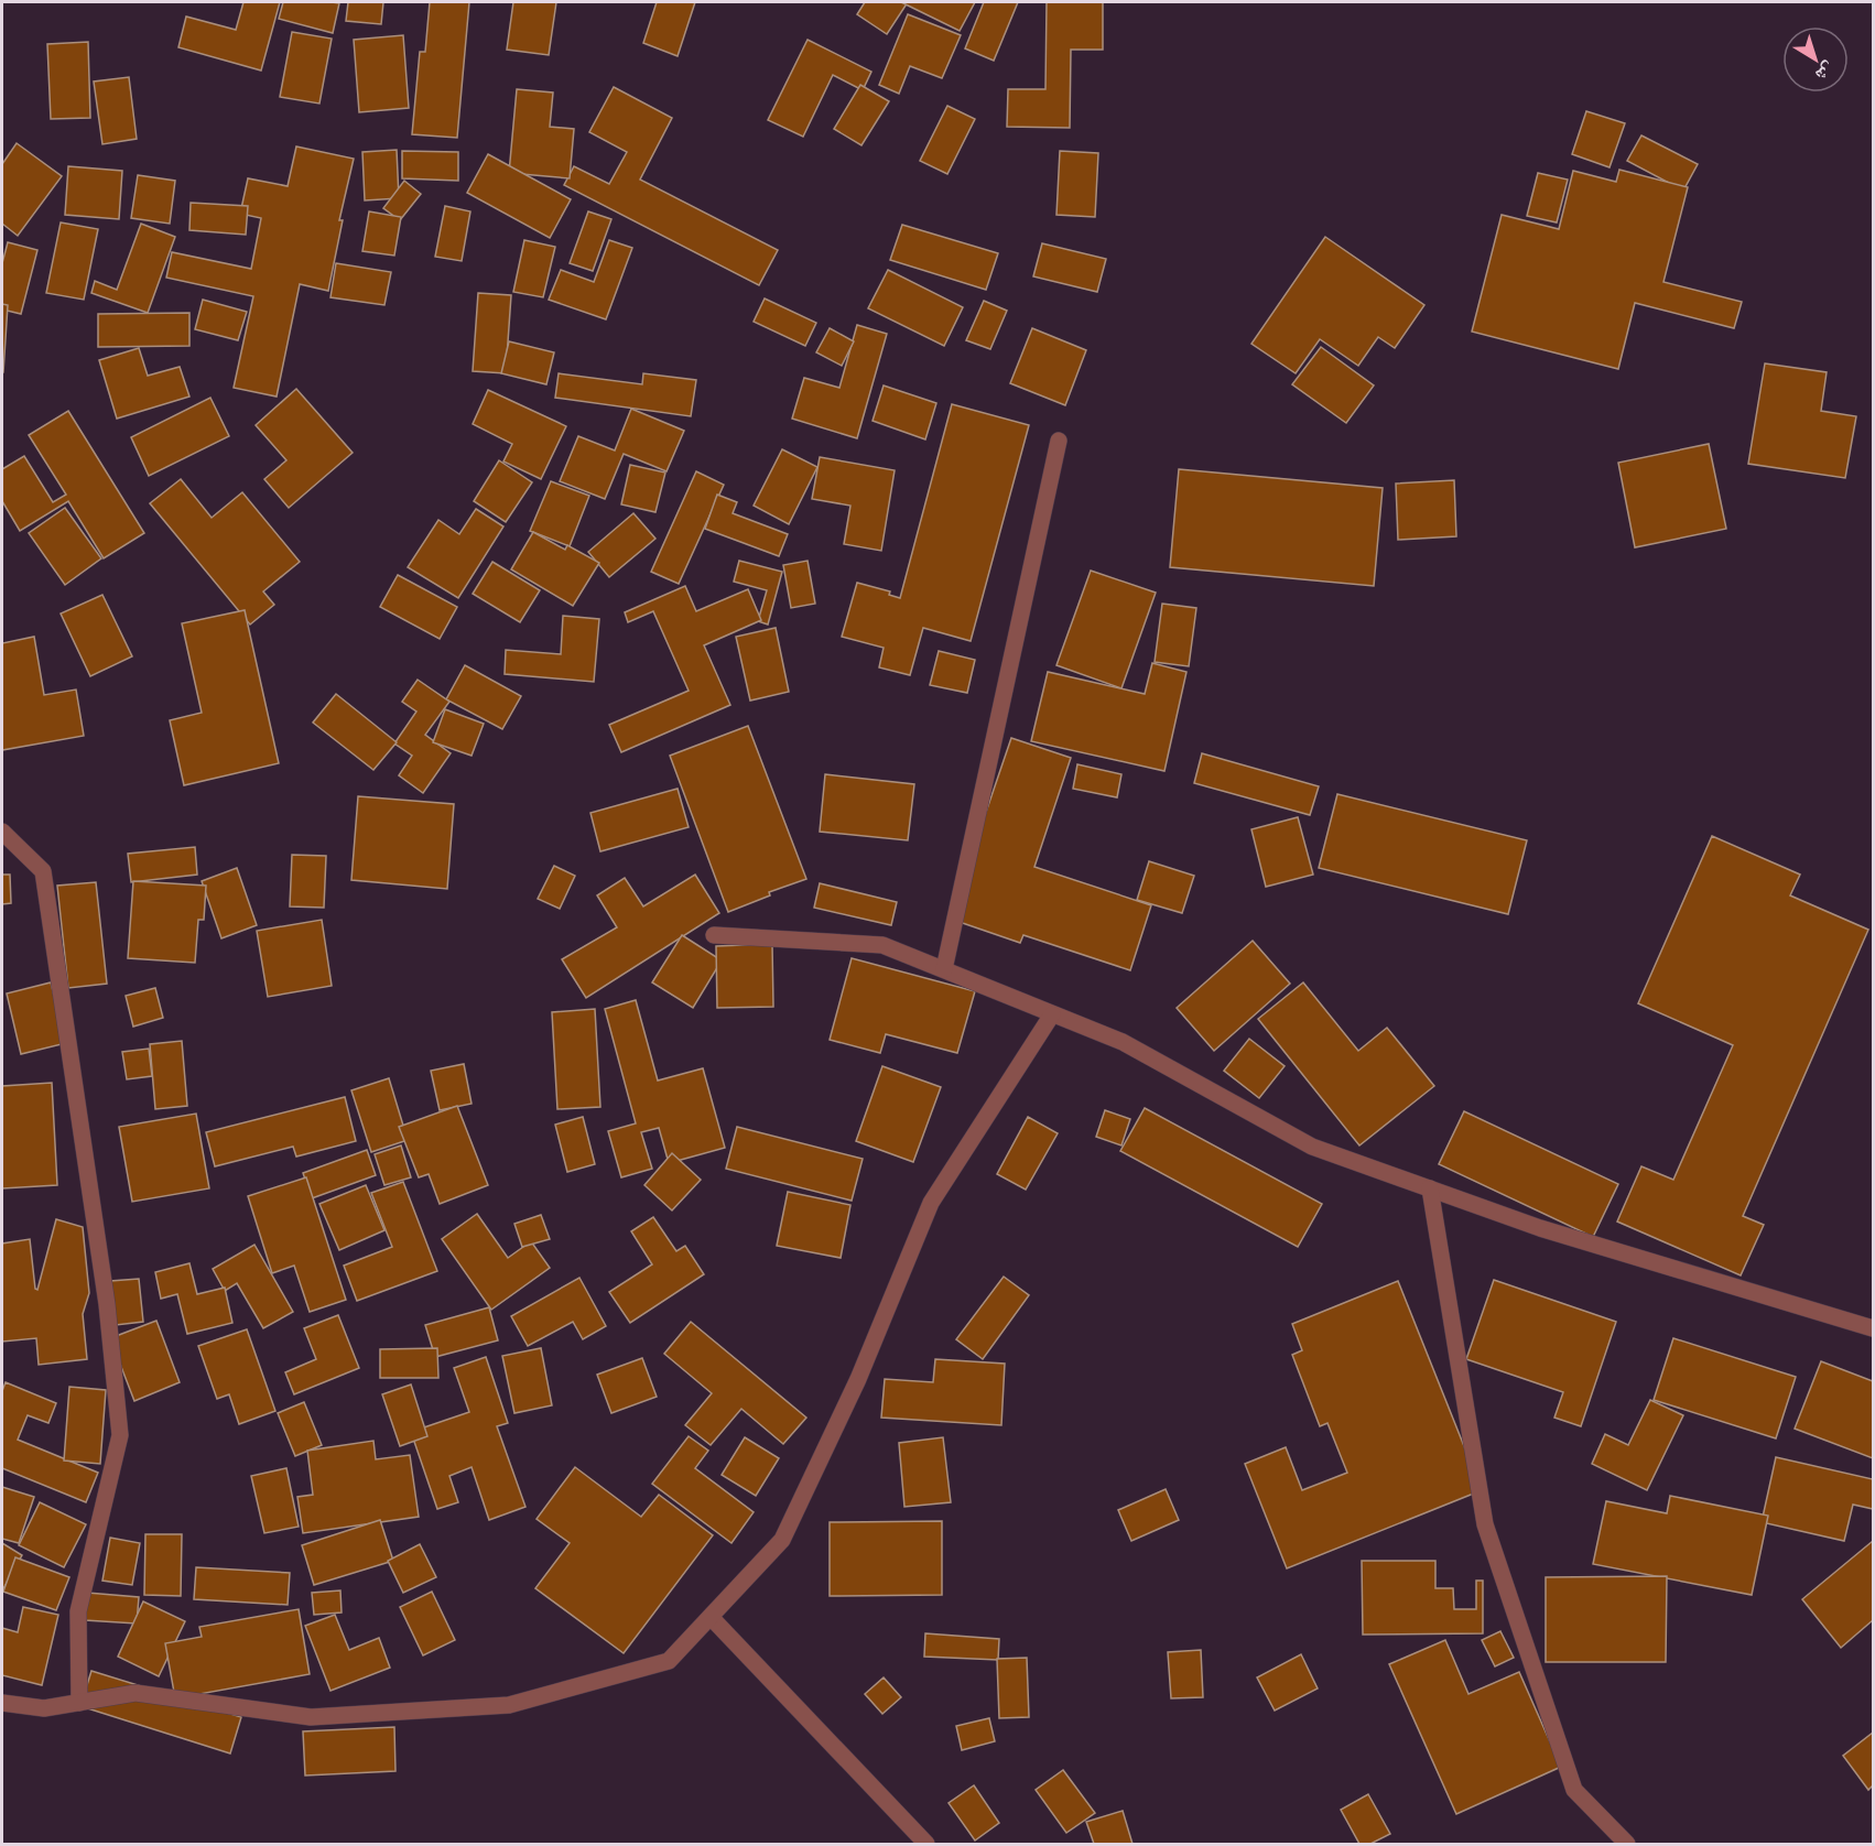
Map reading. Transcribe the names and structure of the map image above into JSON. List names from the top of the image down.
{
  "north": "bottom right"
}
